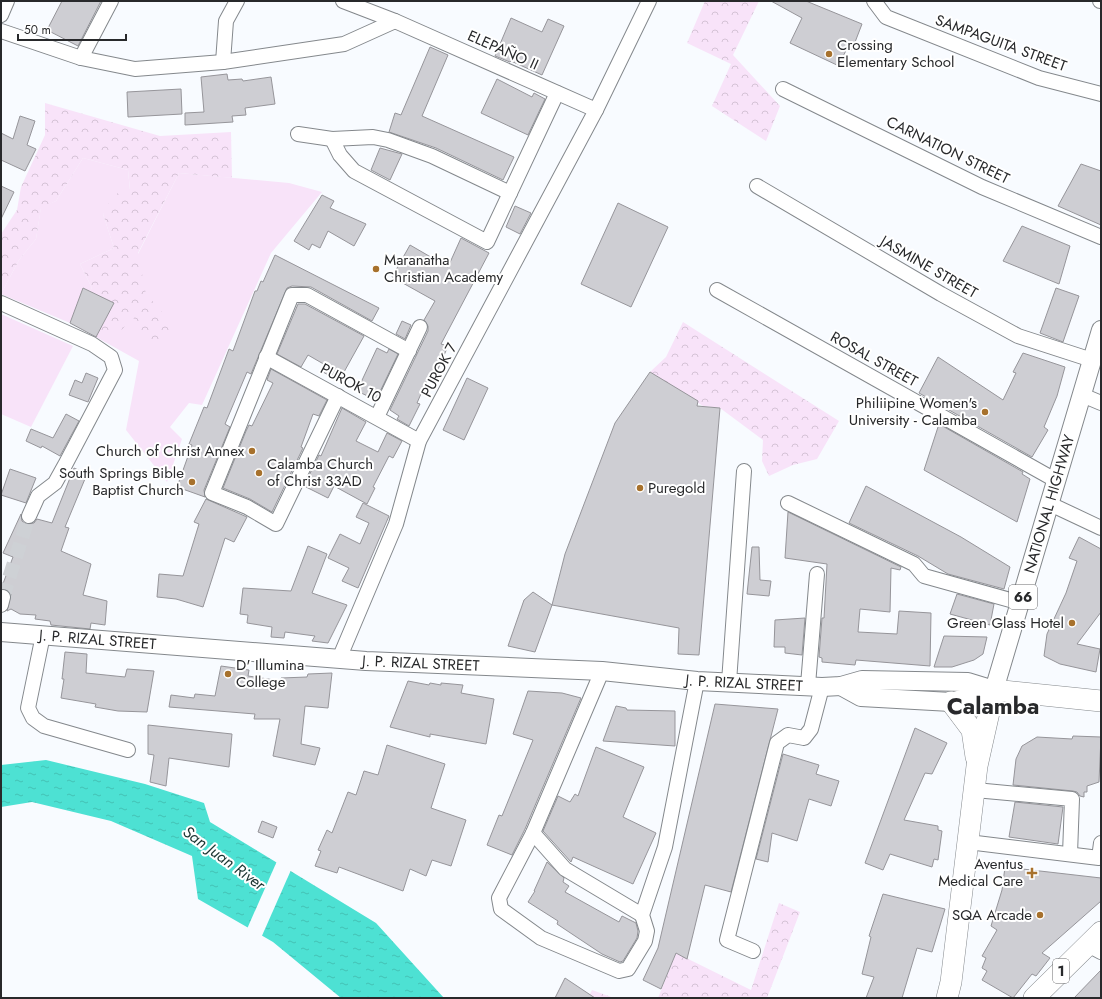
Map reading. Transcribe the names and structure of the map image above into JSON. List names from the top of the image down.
{
  "streets": {
    "highway": ["1"],
    "main road": ["NATIONAL HIGHWAY", "66", "J. P. RIZAL STREET"],
    "street": [
      "SAMPAGUITA STREET",
      "ELEPAÑO II",
      "CARNATION STREET",
      "JASMINE STREET",
      "ROSAL STREET",
      "PUROK 7",
      "PUROK 10"
    ]
  },
  "crossings": [
    ["ELEPAÑO II", "PUROK 7"],
    ["JASMINE STREET", "NATIONAL HIGHWAY"],
    ["ROSAL STREET", "NATIONAL HIGHWAY"],
    ["PUROK 7", "PUROK 10"],
    ["PUROK 7", "J. P. RIZAL STREET"],
    ["NATIONAL HIGHWAY", "J. P. RIZAL STREET"]
  ],
  "districts": ["Calamba"],
  "water": ["San Juan River"],
  "places": {
    "other": [
      "Crossing Elementary School",
      "Maranatha Christian Academy",
      "Philiipine Women's University - Calamba",
      "Church of Christ Annex",
      "Calamba Church of Christ 33AD",
      "South Springs Bible Baptist Church",
      "Puregold",
      "Green Glass Hotel",
      "D' Illumina College",
      "SQA Arcade"
    ],
    "health": ["Aventus Medical Care"]
  },
  "scale_bar": "50 m"
}
